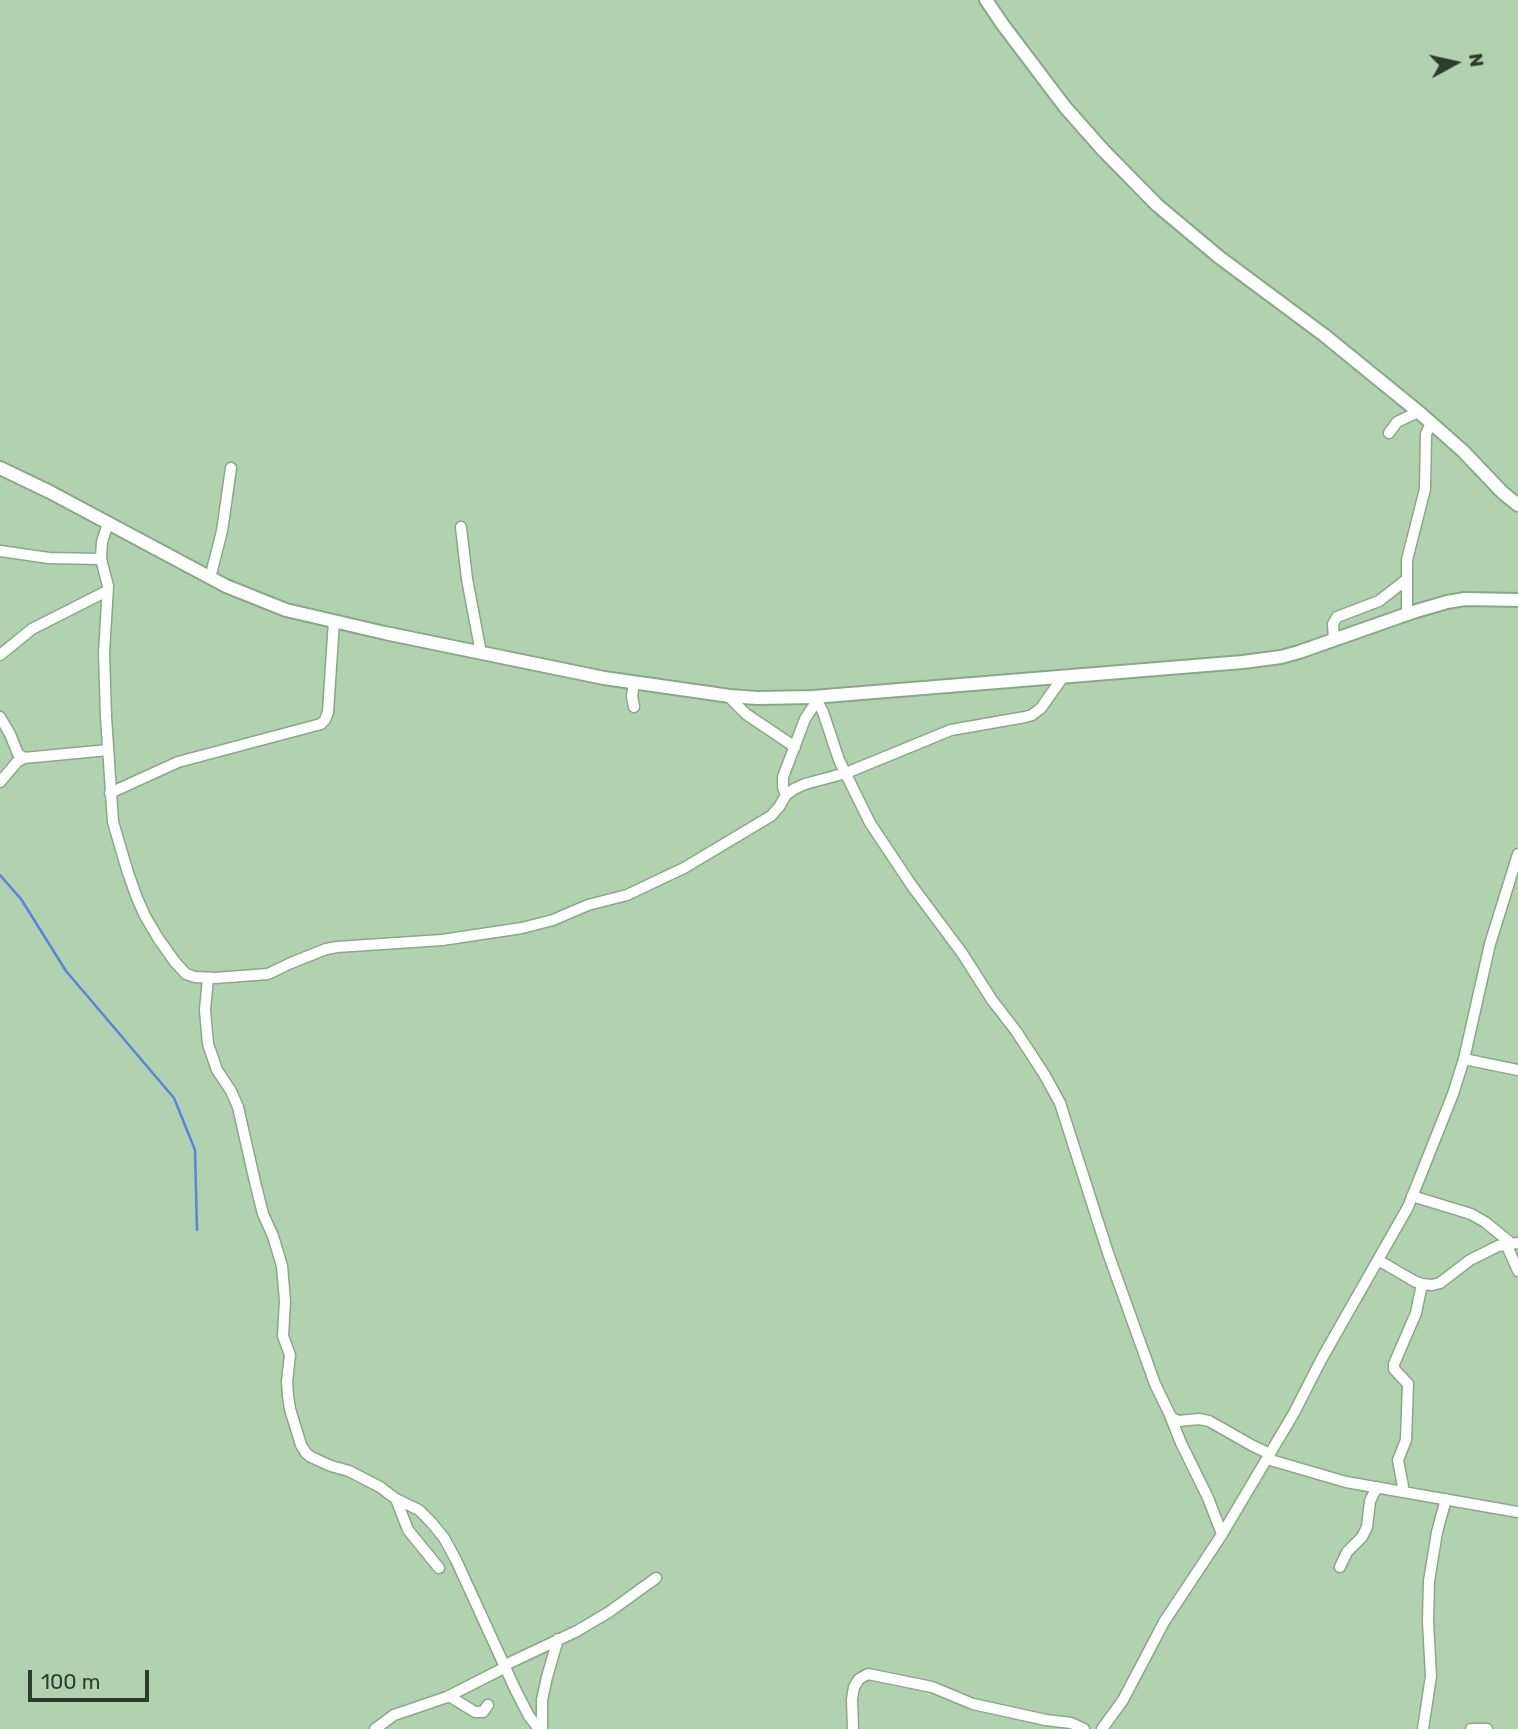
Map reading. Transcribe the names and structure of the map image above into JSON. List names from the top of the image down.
{
  "scale_bar": "100 m",
  "north": "right"
}
